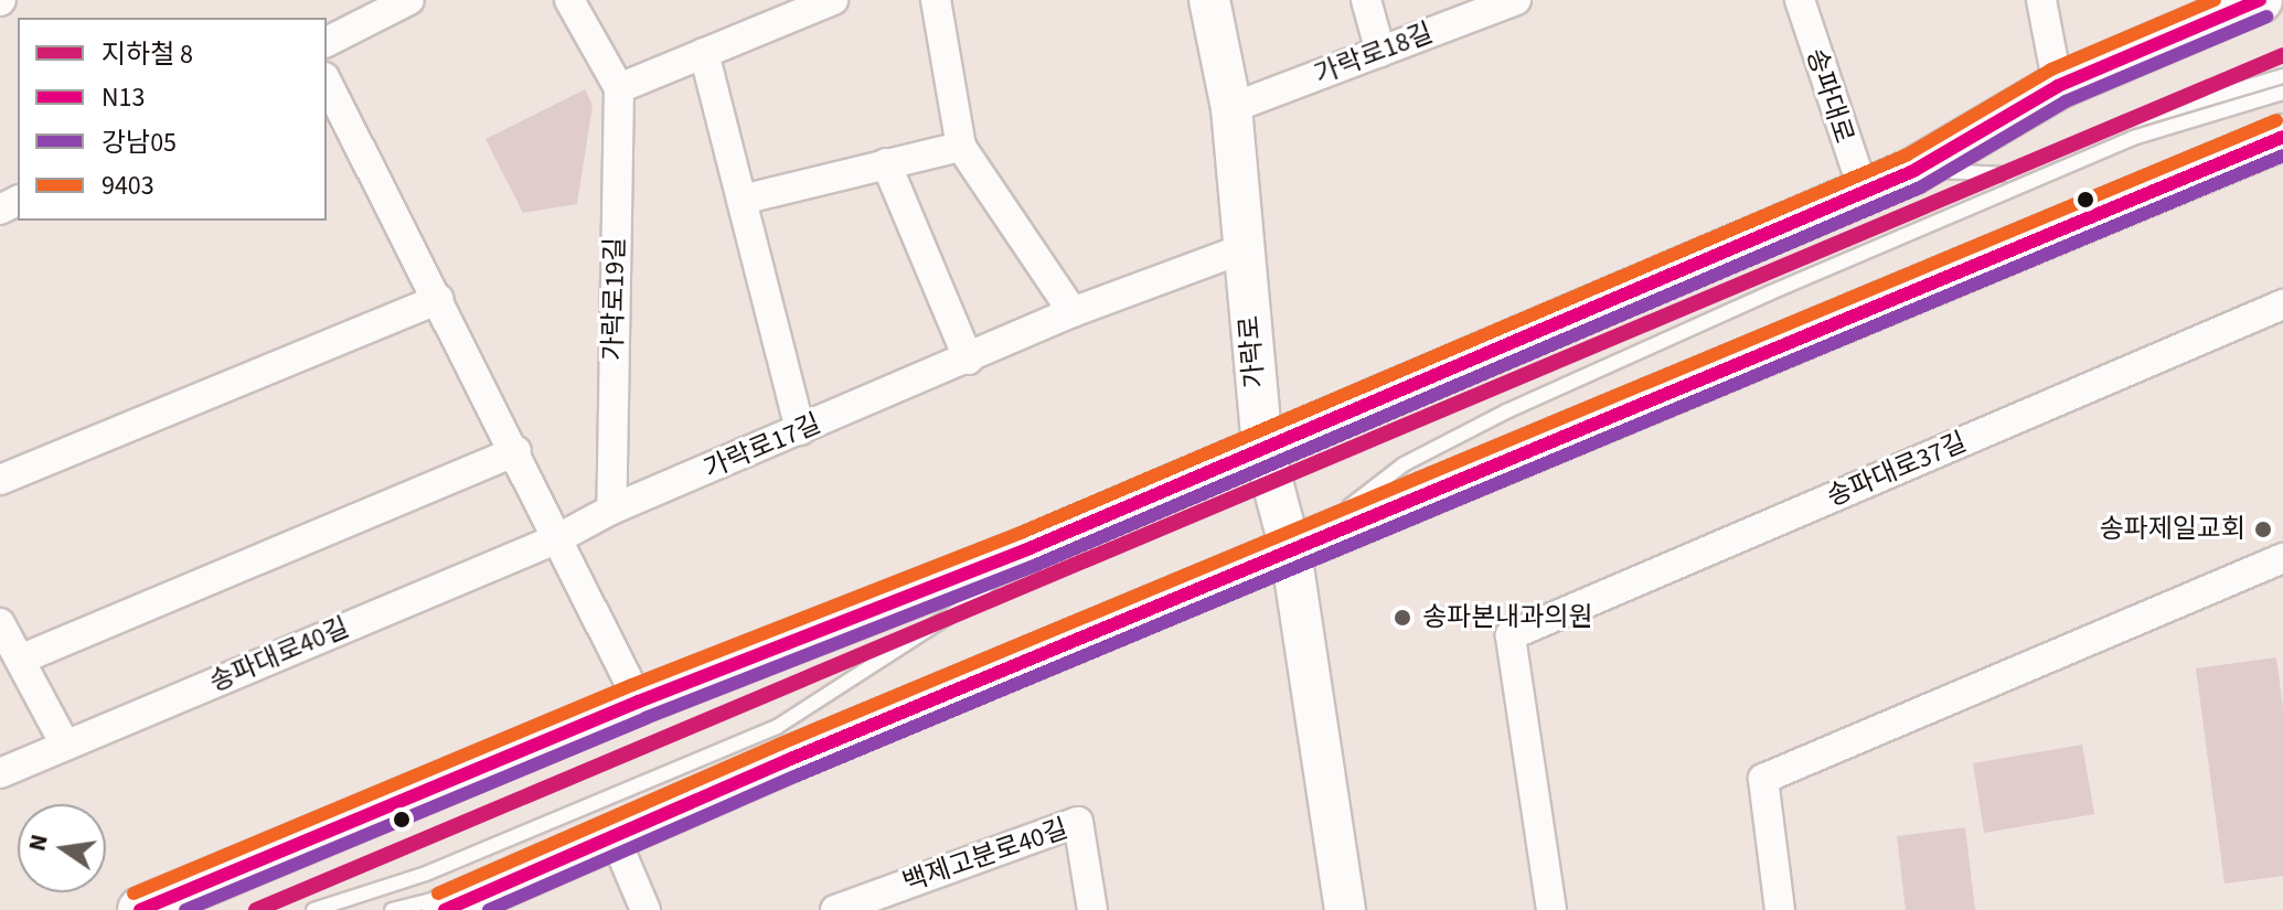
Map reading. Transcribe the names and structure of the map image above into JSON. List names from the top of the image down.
{
  "streets": {
    "street": [
      "가락로18길",
      "송파대로",
      "가락로19길",
      "가락로",
      "가락로17길",
      "송파대로37길",
      "송파대로40길",
      "백제고분로40길"
    ]
  },
  "crossings": [
    ["가락로18길", "가락로"],
    ["가락로19길", "가락로17길"],
    ["가락로", "가락로17길"],
    ["가락로17길", "송파대로40길"]
  ],
  "places": ["송파제일교회", "송파본내과의원"],
  "lines": [
    "transit line N13",
    "transit line 9403",
    "transit line 강남05",
    "metro line 8"
  ],
  "legend": [
    "지하철 8",
    "N13",
    "강남05",
    "9403"
  ],
  "north": "left"
}
